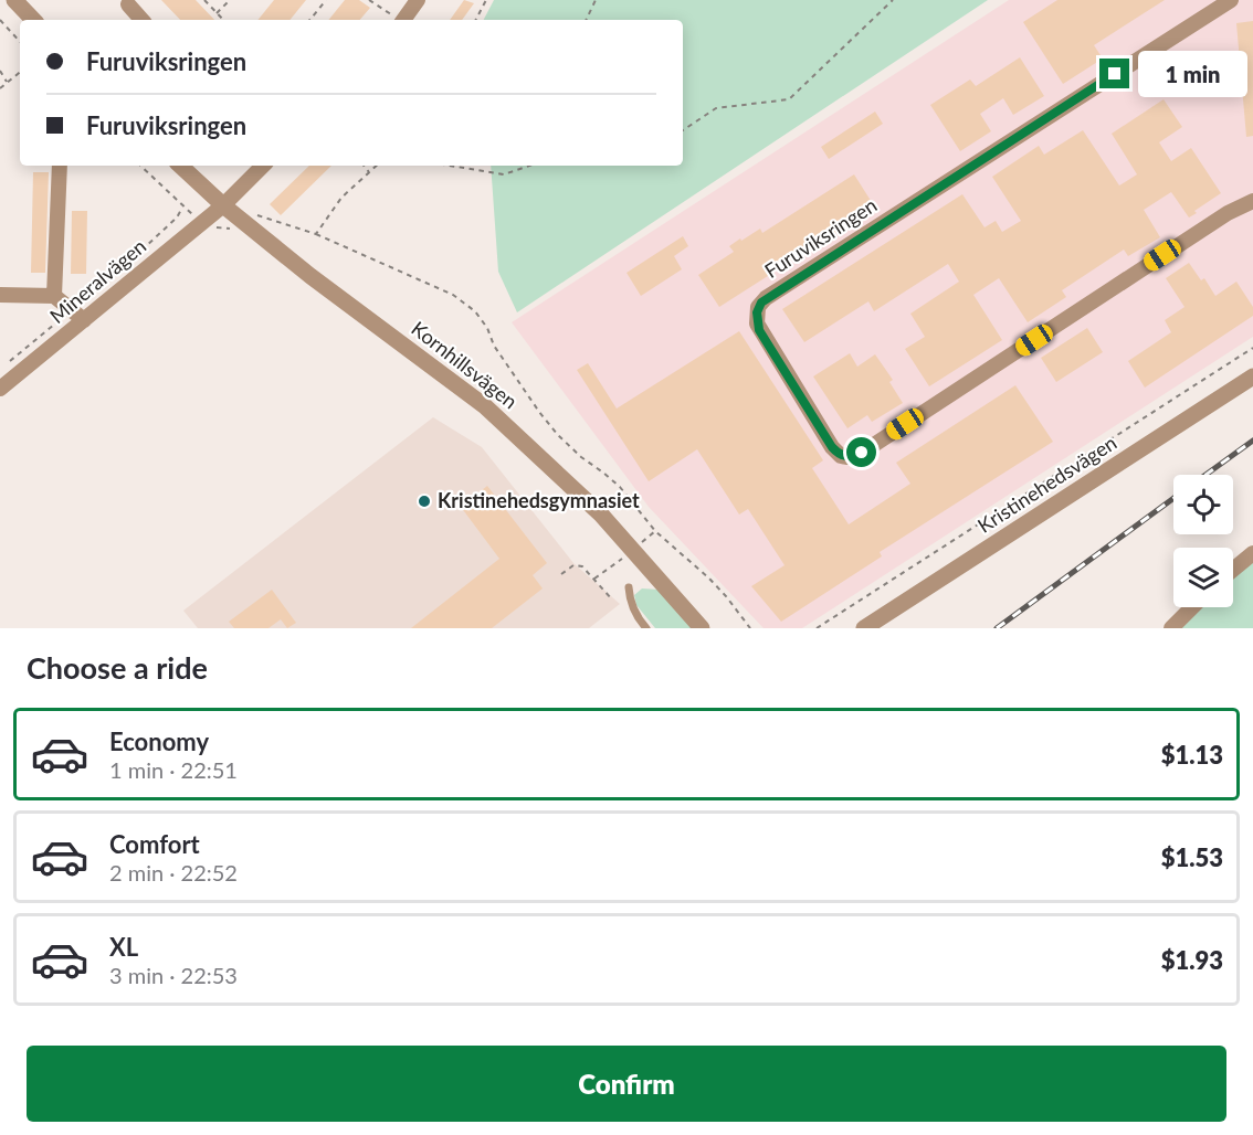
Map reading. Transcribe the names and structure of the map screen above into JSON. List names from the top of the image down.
{
  "streets": {
    "street": [
      "Furuviksringen",
      "Mineralvägen",
      "Kornhillsvägen",
      "Kristinehedsvägen"
    ]
  },
  "crossings": [
    ["Mineralvägen", "Kornhillsvägen"]
  ],
  "places": ["Kristinehedsgymnasiet"],
  "page": {
    "banner": ["Furuviksringen", "Furuviksringen"],
    "bubble": "1 min",
    "heading": "Choose a ride",
    "list": [
      {
        "name": "Economy",
        "note": "1 min · 22:51",
        "value": "$1.13"
      },
      {
        "name": "Comfort",
        "note": "2 min · 22:52",
        "value": "$1.53"
      },
      {
        "name": "XL",
        "note": "3 min · 22:53",
        "value": "$1.93"
      }
    ],
    "buttons": "Confirm"
  }
}
